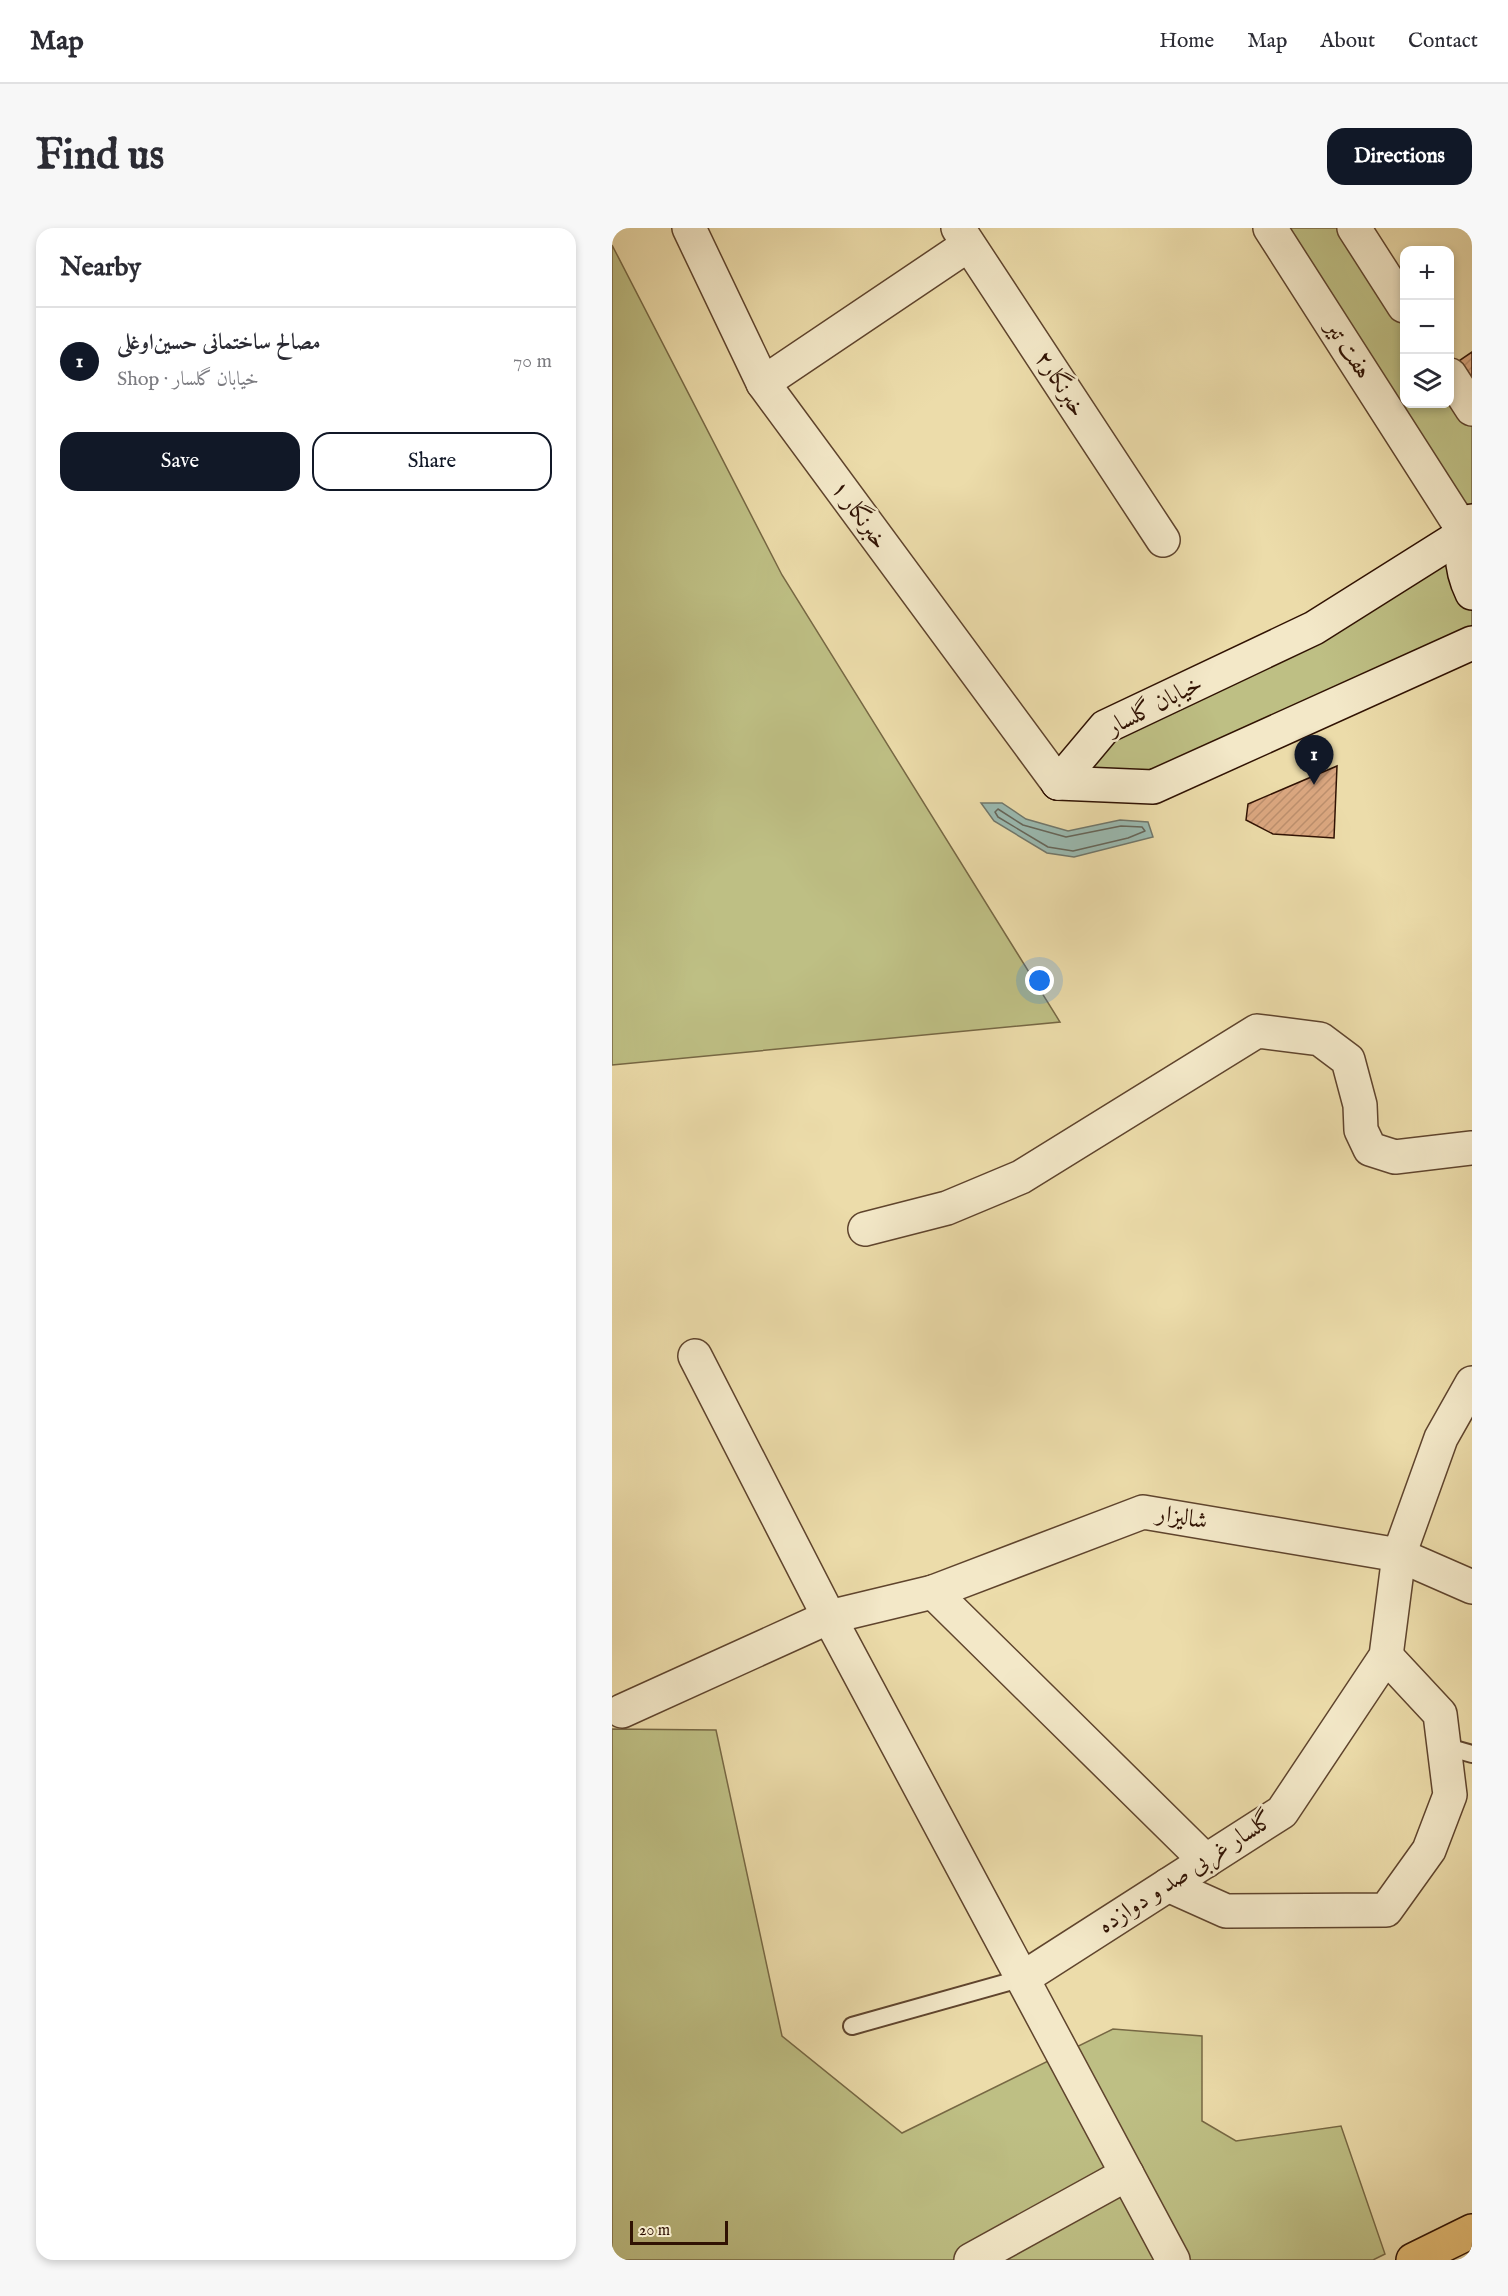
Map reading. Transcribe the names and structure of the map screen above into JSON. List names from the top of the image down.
{
  "streets": {
    "street": [
      "هفت تیر",
      "خبرنگار۲",
      "خبرنگار ۱",
      "خیابان گلسار",
      "شالیزار",
      "گلسار غربی صد و دوازده"
    ]
  },
  "crossings": [
    ["هفت تیر", "خیابان گلسار"],
    ["خبرنگار ۱", "خیابان گلسار"],
    ["شالیزار", "گلسار غربی صد و دوازده"]
  ],
  "scale_bar": "20 m",
  "page": {
    "header": "Map",
    "nav": [
      "Home",
      "Map",
      "About",
      "Contact"
    ],
    "buttons": [
      "Directions",
      ["Save", "Share"]
    ],
    "title": "Find us",
    "heading": "Nearby",
    "map_buttons": ["+", "−"],
    "list": [
      {
        "mark": "1",
        "name": "مصالح ساختمانی حسین‌اوغلی",
        "note": "Shop · خیابان گلسار",
        "value": "70 m"
      }
    ],
    "pins": "1",
    "scale": "20 m"
  }
}
